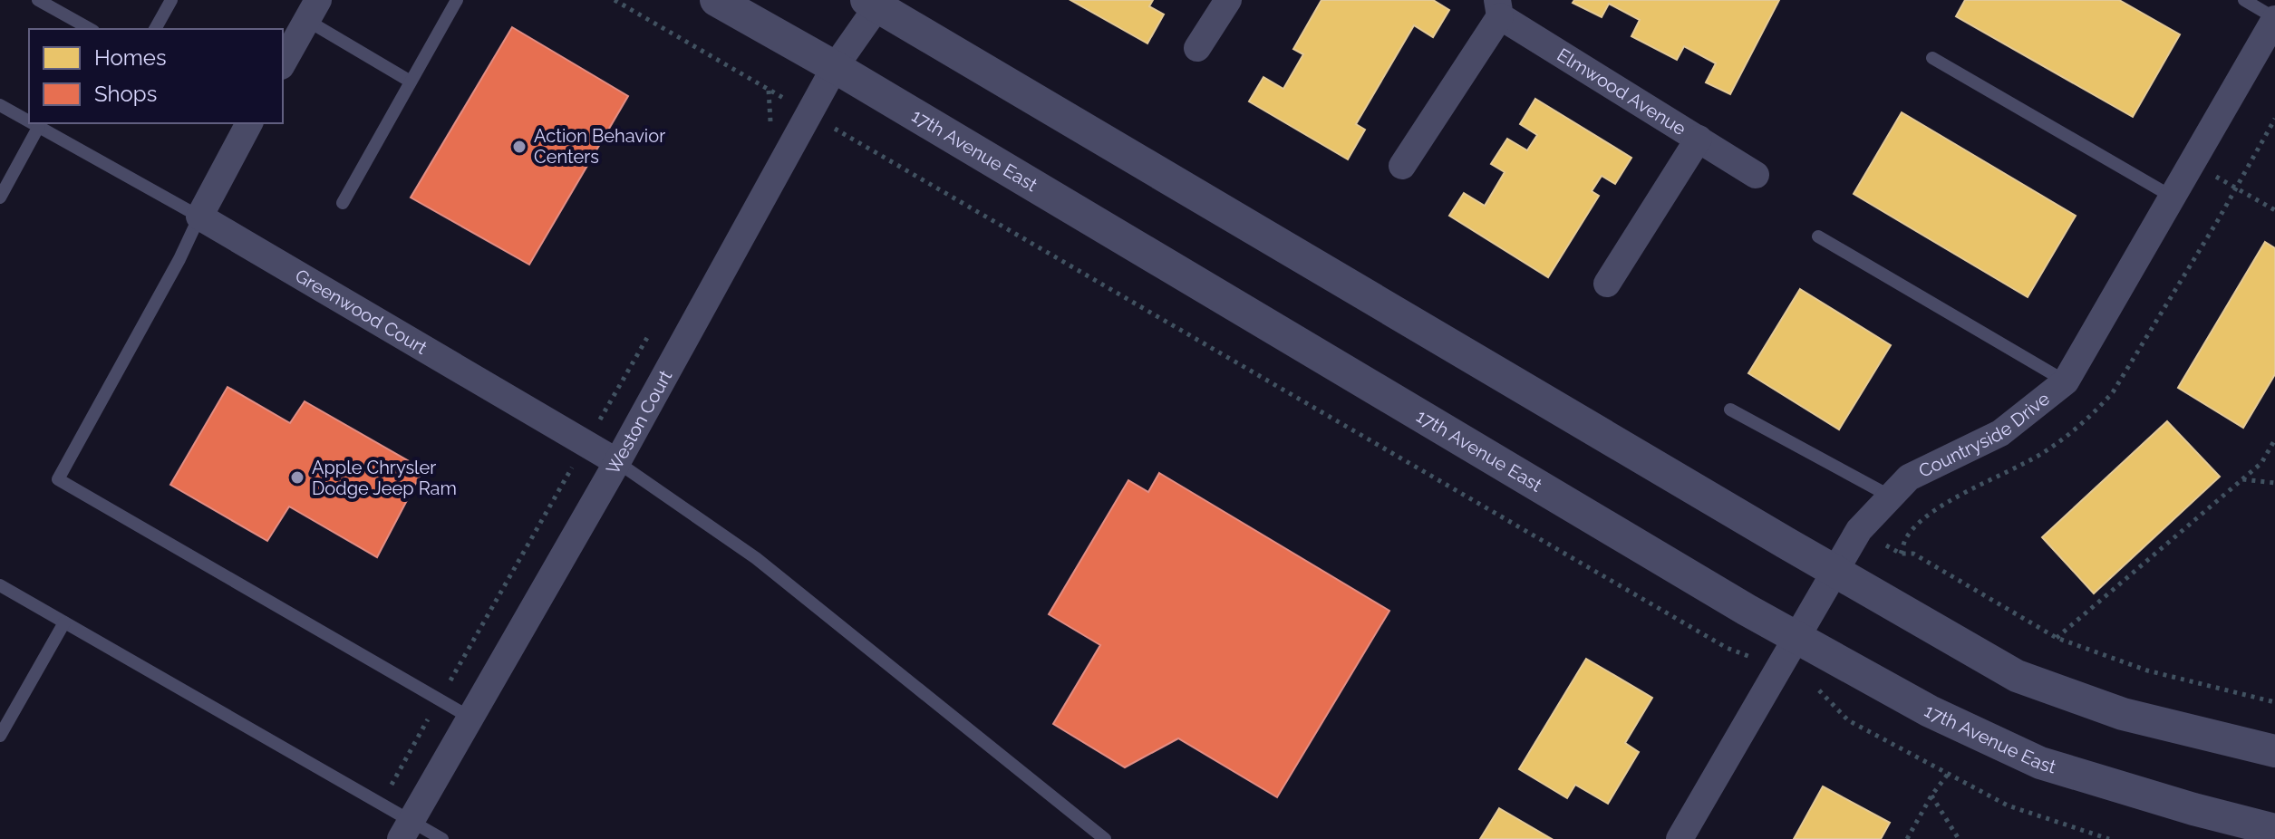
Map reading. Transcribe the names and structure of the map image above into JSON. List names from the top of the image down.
{
  "streets": {
    "street": [
      "Elmwood Avenue",
      "17th Avenue East",
      "Greenwood Court",
      "Weston Court",
      "Countryside Drive"
    ]
  },
  "crossings": [
    ["17th Avenue East", "Weston Court"],
    ["17th Avenue East", "Countryside Drive"],
    ["Greenwood Court", "Weston Court"]
  ],
  "places": ["Action Behavior Centers", "Apple Chrysler Dodge Jeep Ram"],
  "legend": ["Homes", "Shops"]
}
